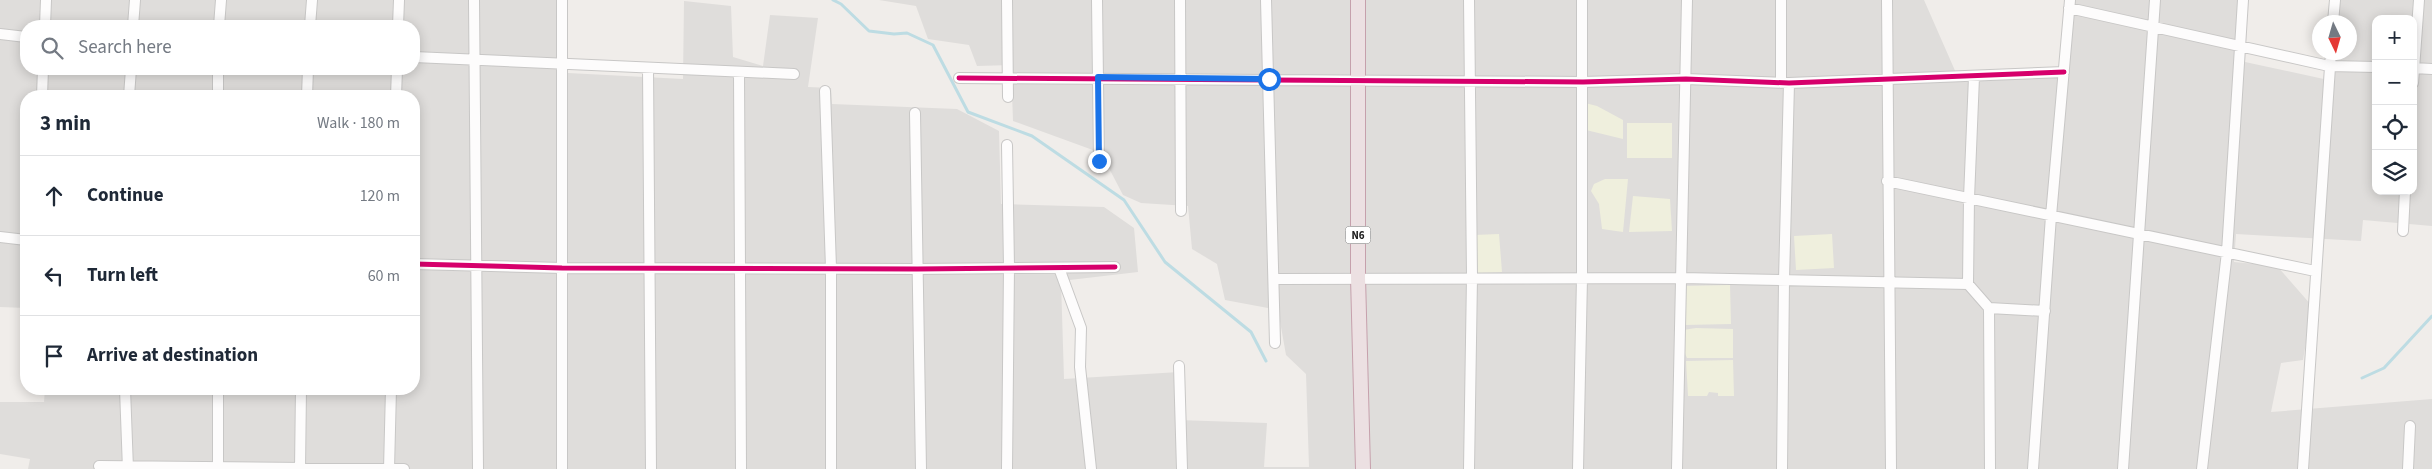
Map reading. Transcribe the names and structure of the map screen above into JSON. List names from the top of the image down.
{
  "streets": {
    "highway": ["N6"]
  },
  "north": "bottom",
  "page": {
    "map_buttons": ["+", "−"],
    "search": "Search here",
    "heading": ["3 min", "Walk · 180 m"],
    "list": [
      ["Continue", "120 m"],
      ["Turn left", "60 m"],
      "Arrive at destination"
    ]
  }
}
